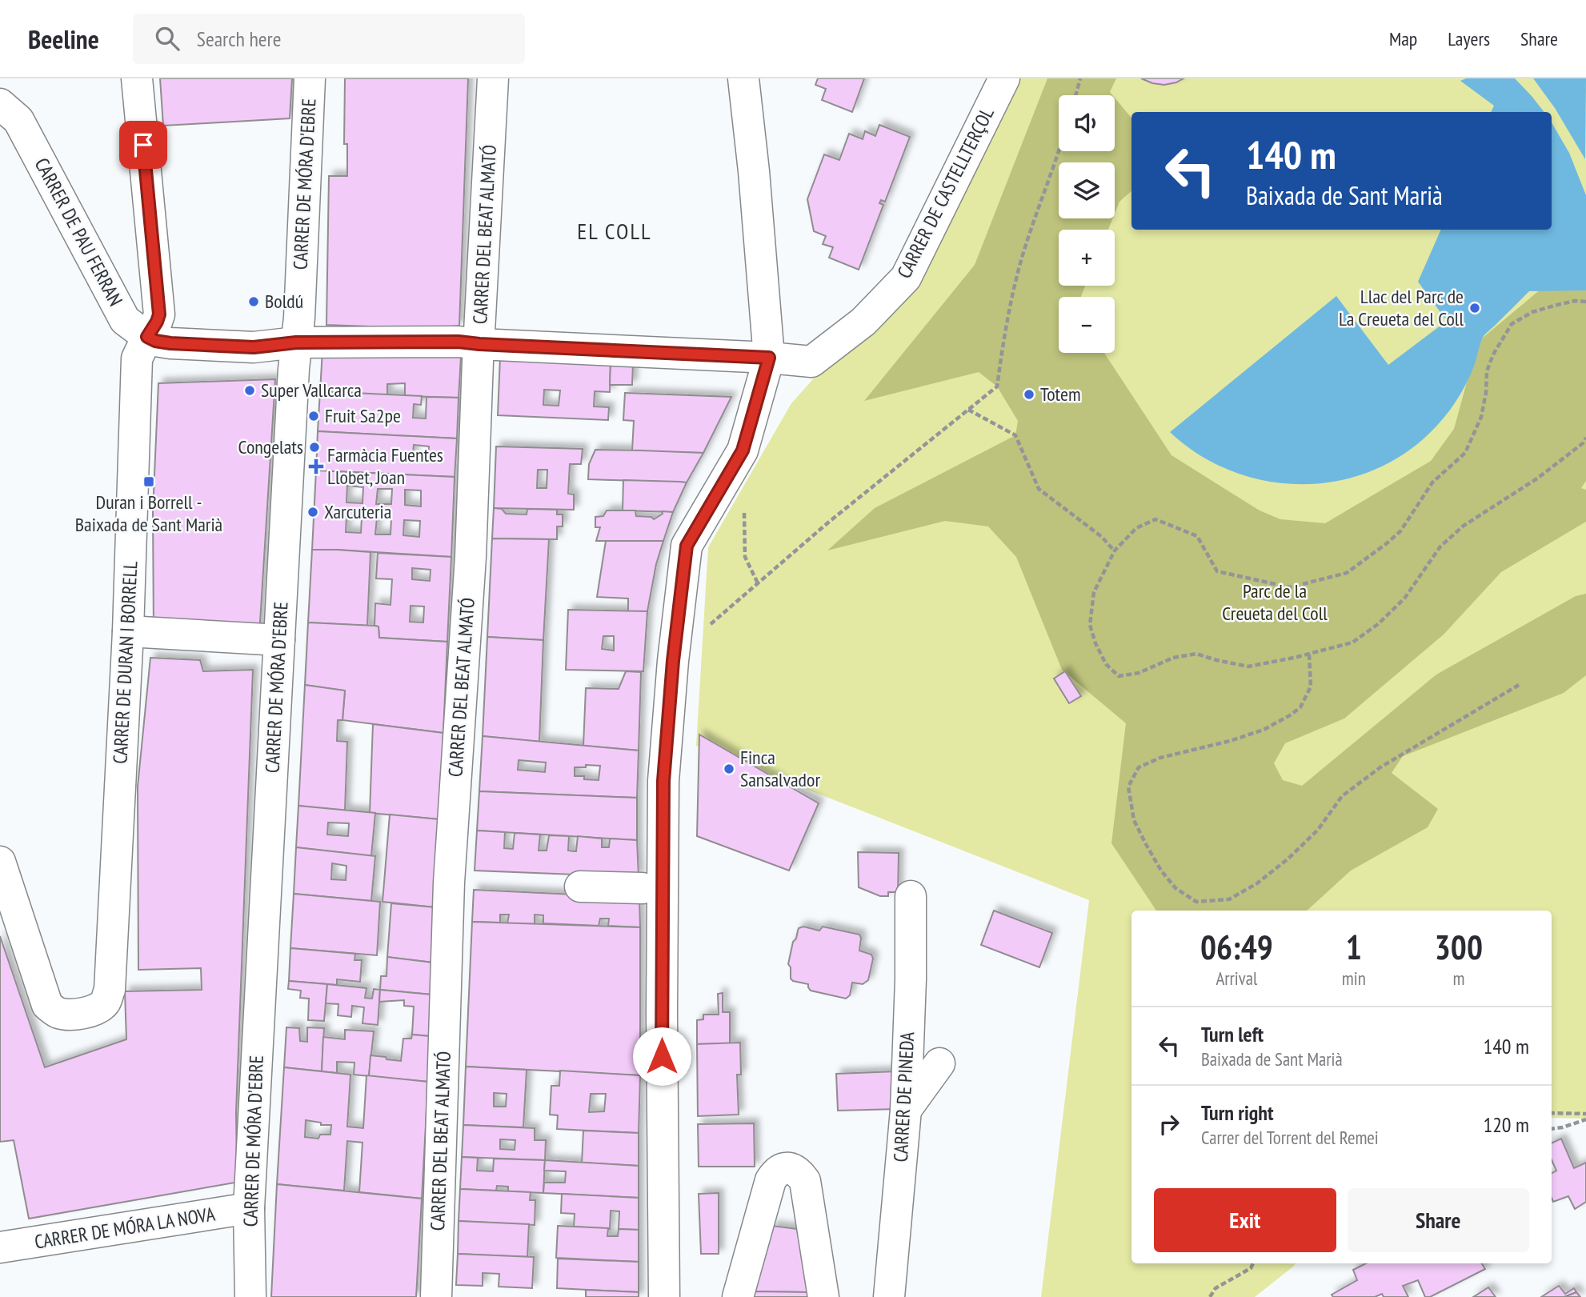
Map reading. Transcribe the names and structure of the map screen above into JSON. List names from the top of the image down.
{
  "streets": {
    "street": [
      "CARRER DE MÓRA D'EBRE",
      "CARRER DE CASTELLTERÇOL",
      "CARRER DE PAU FERRAN",
      "CARRER DEL BEAT ALMATÓ",
      "CARRER DE DURAN I BORRELL",
      "CARRER DE PINEDA",
      "CARRER DE MÓRA LA NOVA"
    ]
  },
  "crossings": [
    ["CARRER DE MÓRA D'EBRE", "CARRER DE CASTELLTERÇOL"],
    ["CARRER DE MÓRA D'EBRE", "CARRER DE MÓRA LA NOVA"],
    ["CARRER DE CASTELLTERÇOL", "CARRER DE PAU FERRAN"],
    ["CARRER DE CASTELLTERÇOL", "CARRER DEL BEAT ALMATÓ"],
    ["CARRER DE CASTELLTERÇOL", "CARRER DE DURAN I BORRELL"],
    ["CARRER DE PAU FERRAN", "CARRER DE DURAN I BORRELL"]
  ],
  "districts": ["EL COLL"],
  "parks": ["Parc de la Creueta del Coll"],
  "places": {
    "other": [
      "Boldú",
      "Llac del Parc de La Creueta del Coll",
      "Super Vallcarca",
      "Totem",
      "Fruit Sa2pe",
      "Congelats",
      "Xarcuteria",
      "Finca Sansalvador"
    ],
    "health": ["Farmàcia Fuentes Llobet, Joan"],
    "transit": ["Duran i Borrell - Baixada de Sant Marià"]
  },
  "page": {
    "header": "Beeline",
    "search": "Search here",
    "nav": ["Map", "Layers", "Share"],
    "map_buttons": ["+", "−"],
    "turn": ["140 m", "Baixada de Sant Marià"],
    "eta": [
      "06:49",
      "Arrival",
      "1",
      "min",
      "300",
      "m"
    ],
    "list": [
      {
        "name": "Turn left",
        "note": "Baixada de Sant Marià",
        "value": "140 m"
      },
      {
        "name": "Turn right",
        "note": "Carrer del Torrent del Remei",
        "value": "120 m"
      }
    ],
    "buttons": ["Exit", "Share"]
  }
}
